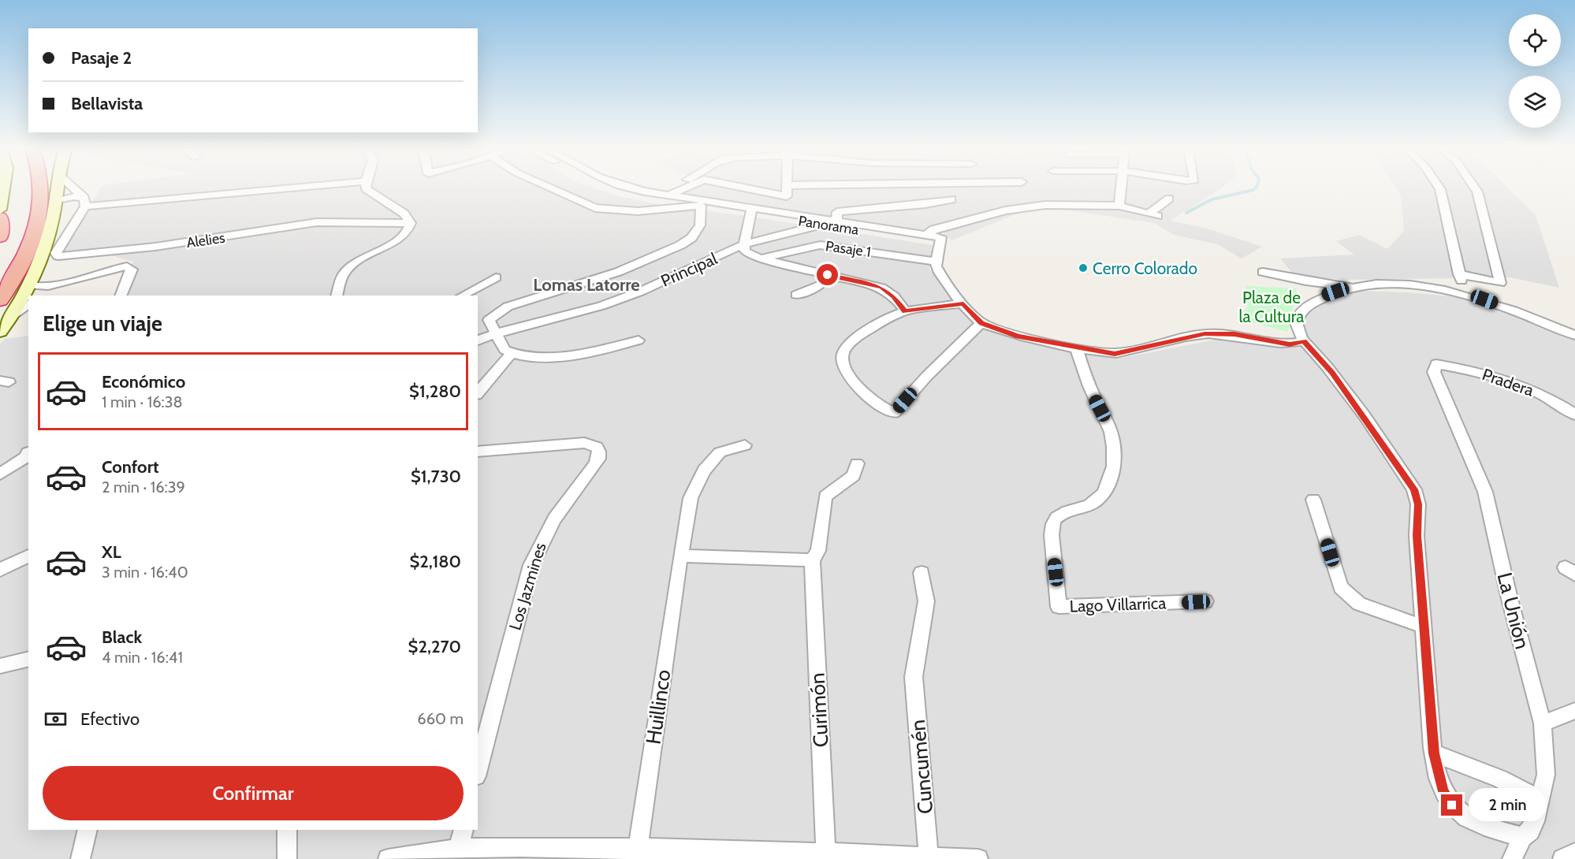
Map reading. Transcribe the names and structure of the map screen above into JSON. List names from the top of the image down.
{
  "streets": {
    "street": [
      "Panorama",
      "Alelies",
      "Pasaje 1",
      "Principal",
      "Pradera",
      "Los Jazmines",
      "Lago Villarrica",
      "La Unión",
      "Huillinco",
      "Curimón",
      "Cuncumén"
    ]
  },
  "crossings": [
    ["Panorama", "Principal"],
    ["Pradera", "La Unión"]
  ],
  "districts": ["Lomas Latorre"],
  "parks": ["Plaza de la Cultura"],
  "places": ["Cerro Colorado"],
  "page": {
    "banner": ["Pasaje 2", "Bellavista"],
    "heading": "Elige un viaje",
    "list": [
      {
        "name": "Económico",
        "note": "1 min · 16:38",
        "value": "$1,280"
      },
      {
        "name": "Confort",
        "note": "2 min · 16:39",
        "value": "$1,730"
      },
      {
        "name": "XL",
        "note": "3 min · 16:40",
        "value": "$2,180"
      },
      {
        "name": "Black",
        "note": "4 min · 16:41",
        "value": "$2,270"
      }
    ],
    "pay": ["Efectivo", "660 m"],
    "buttons": "Confirmar",
    "bubble": "2 min"
  }
}
